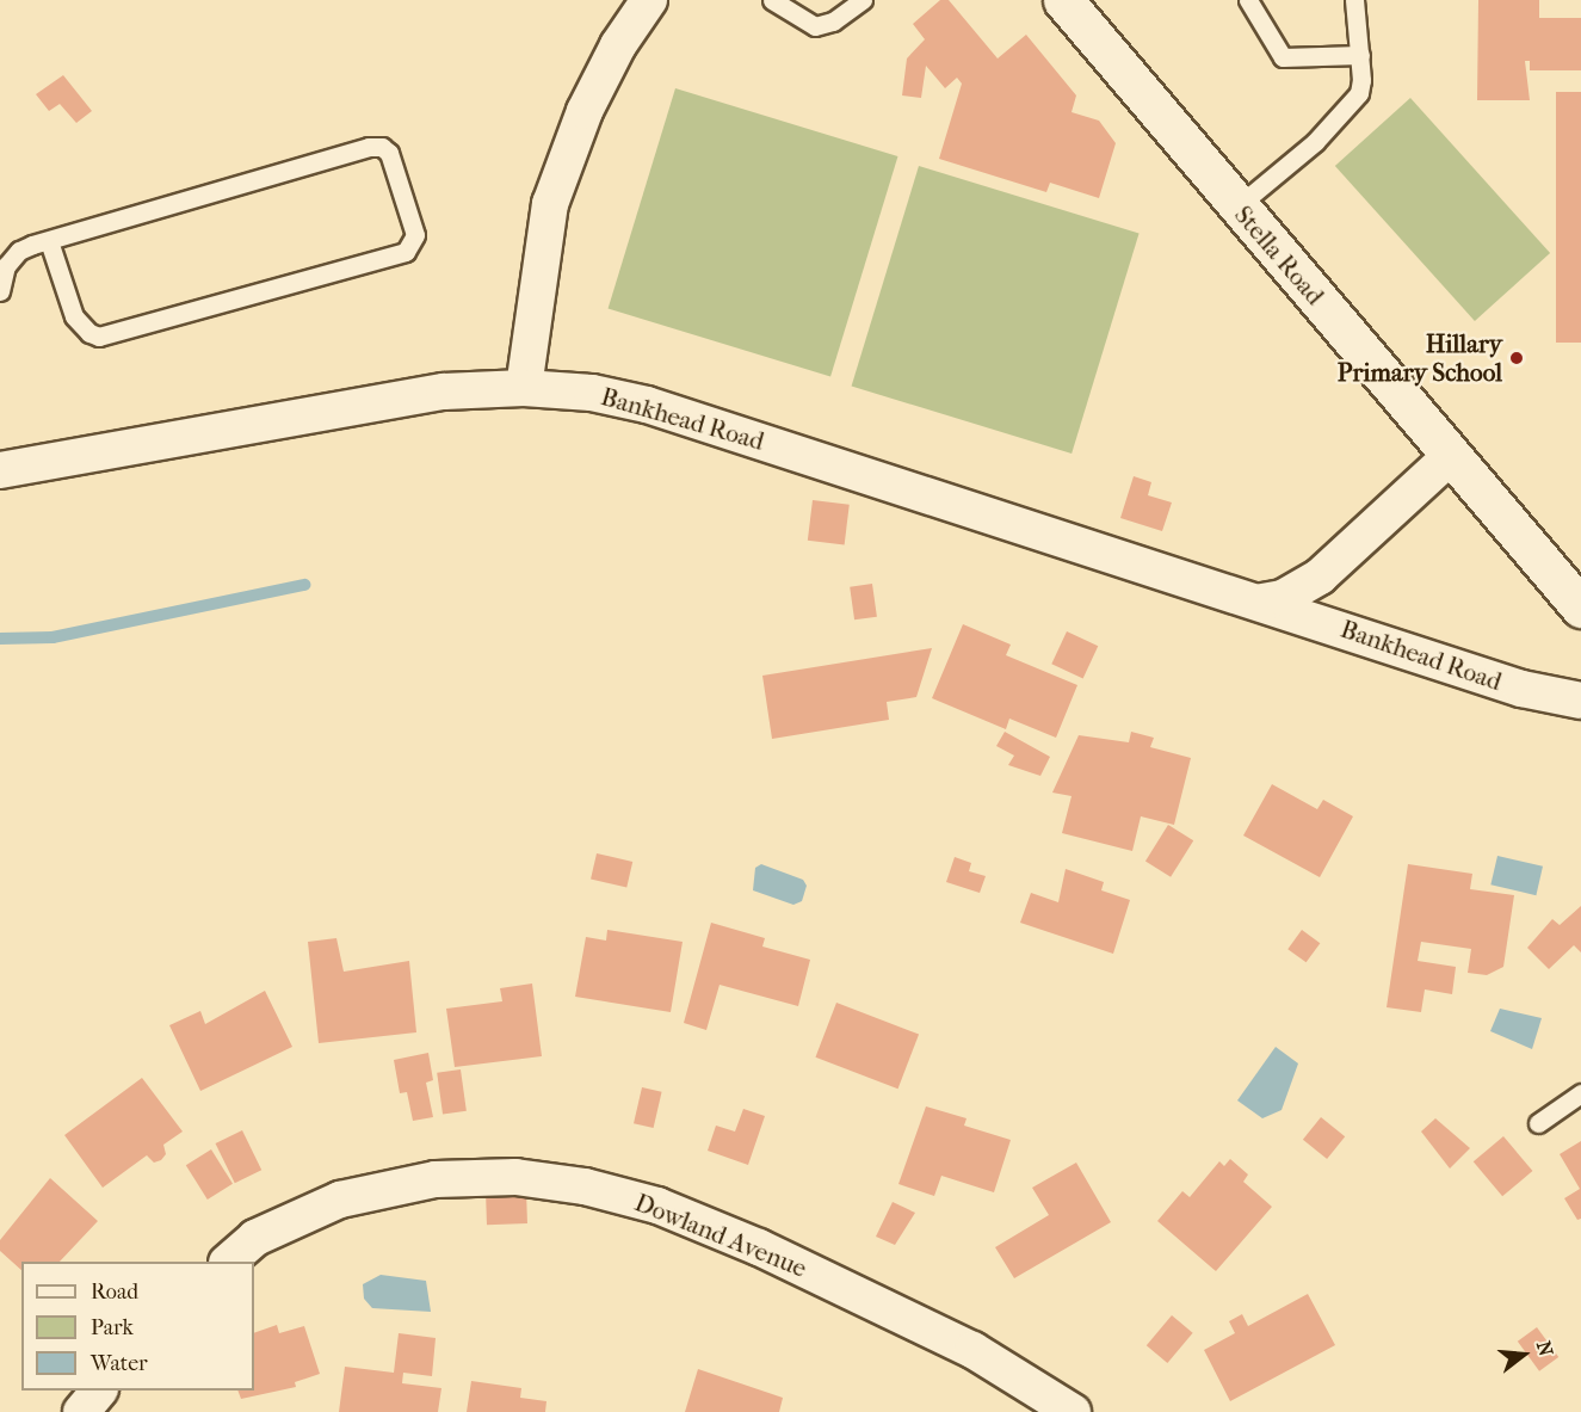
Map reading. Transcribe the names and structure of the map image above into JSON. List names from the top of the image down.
{
  "streets": {
    "main road": ["Stella Road"],
    "street": ["Bankhead Road", "Dowland Avenue"]
  },
  "places": ["Hillary Primary School"],
  "legend": ["Road", "Park", "Water"],
  "north": "right"
}
